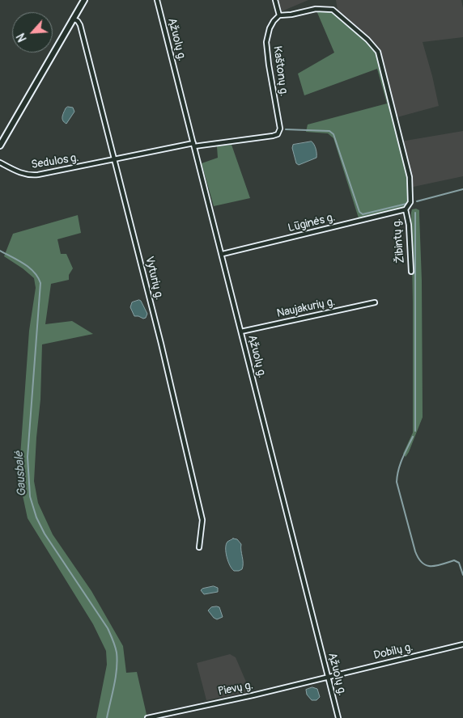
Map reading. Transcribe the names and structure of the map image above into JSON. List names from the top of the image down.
{
  "streets": {
    "street": [
      "Ąžuolų g.",
      "Kaštonų g.",
      "Sedulos g.",
      "Lūginės g.",
      "Žibintų g.",
      "Vyturių g.",
      "Naujakurių g.",
      "Dobilų g.",
      "Pievų g."
    ]
  },
  "crossings": [
    ["Ąžuolų g.", "Kaštonų g."],
    ["Ąžuolų g.", "Sedulos g."],
    ["Ąžuolų g.", "Lūginės g."],
    ["Ąžuolų g.", "Naujakurių g."],
    ["Ąžuolų g.", "Dobilų g."],
    ["Ąžuolų g.", "Pievų g."],
    ["Kaštonų g.", "Sedulos g."],
    ["Sedulos g.", "Vyturių g."],
    ["Lūginės g.", "Žibintų g."],
    ["Dobilų g.", "Pievų g."]
  ],
  "water": ["Gausbalė"],
  "north": "bottom left"
}
